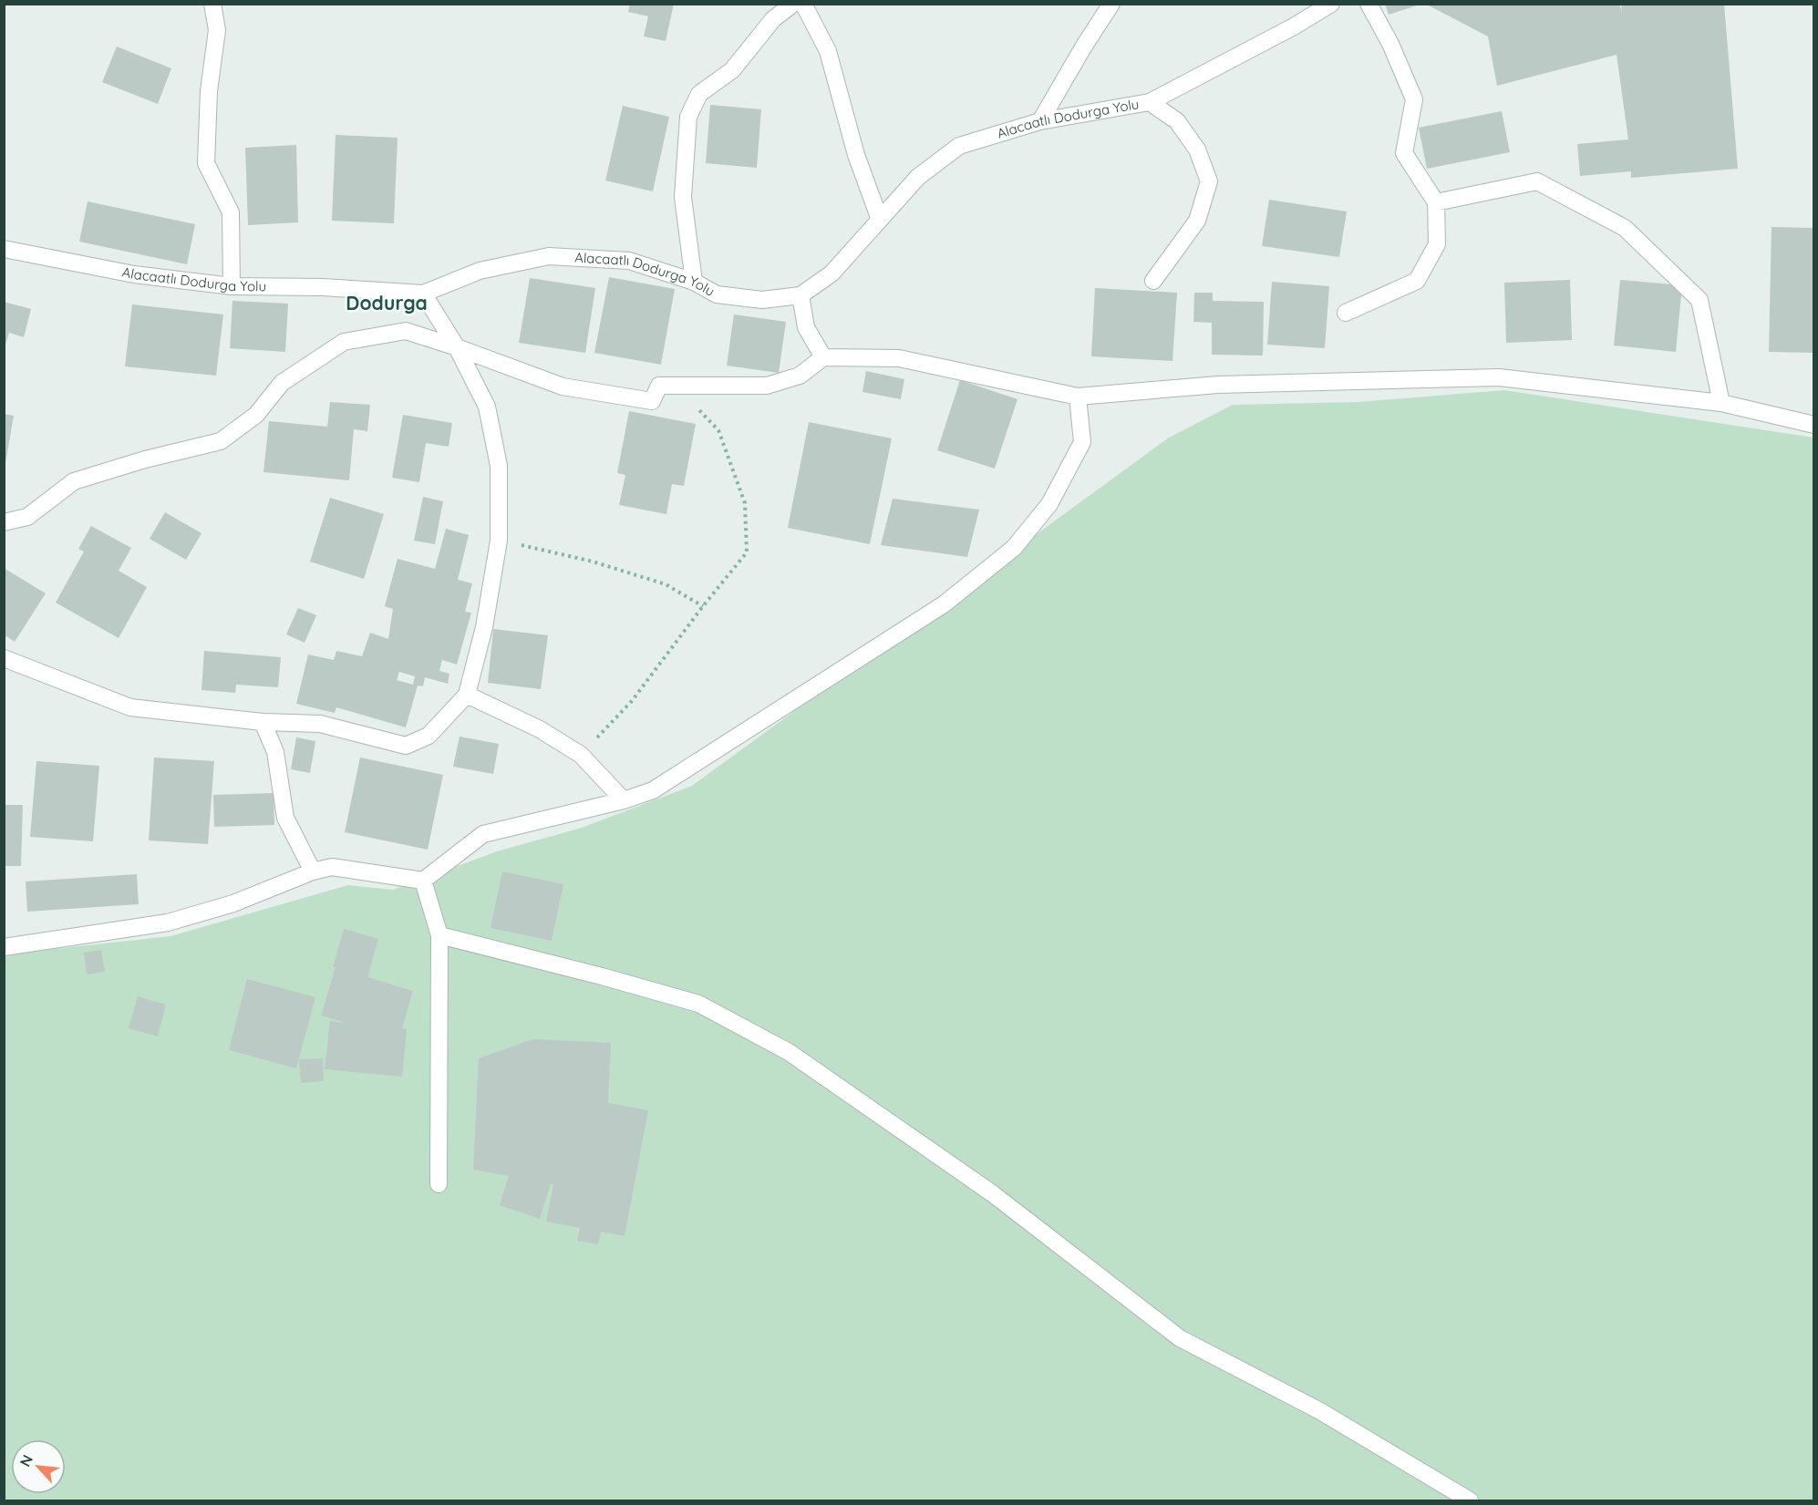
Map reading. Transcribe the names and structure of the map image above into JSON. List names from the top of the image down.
{
  "streets": {
    "street": ["Alacaatlı Dodurga Yolu"]
  },
  "districts": ["Dodurga"],
  "north": "top left"
}
